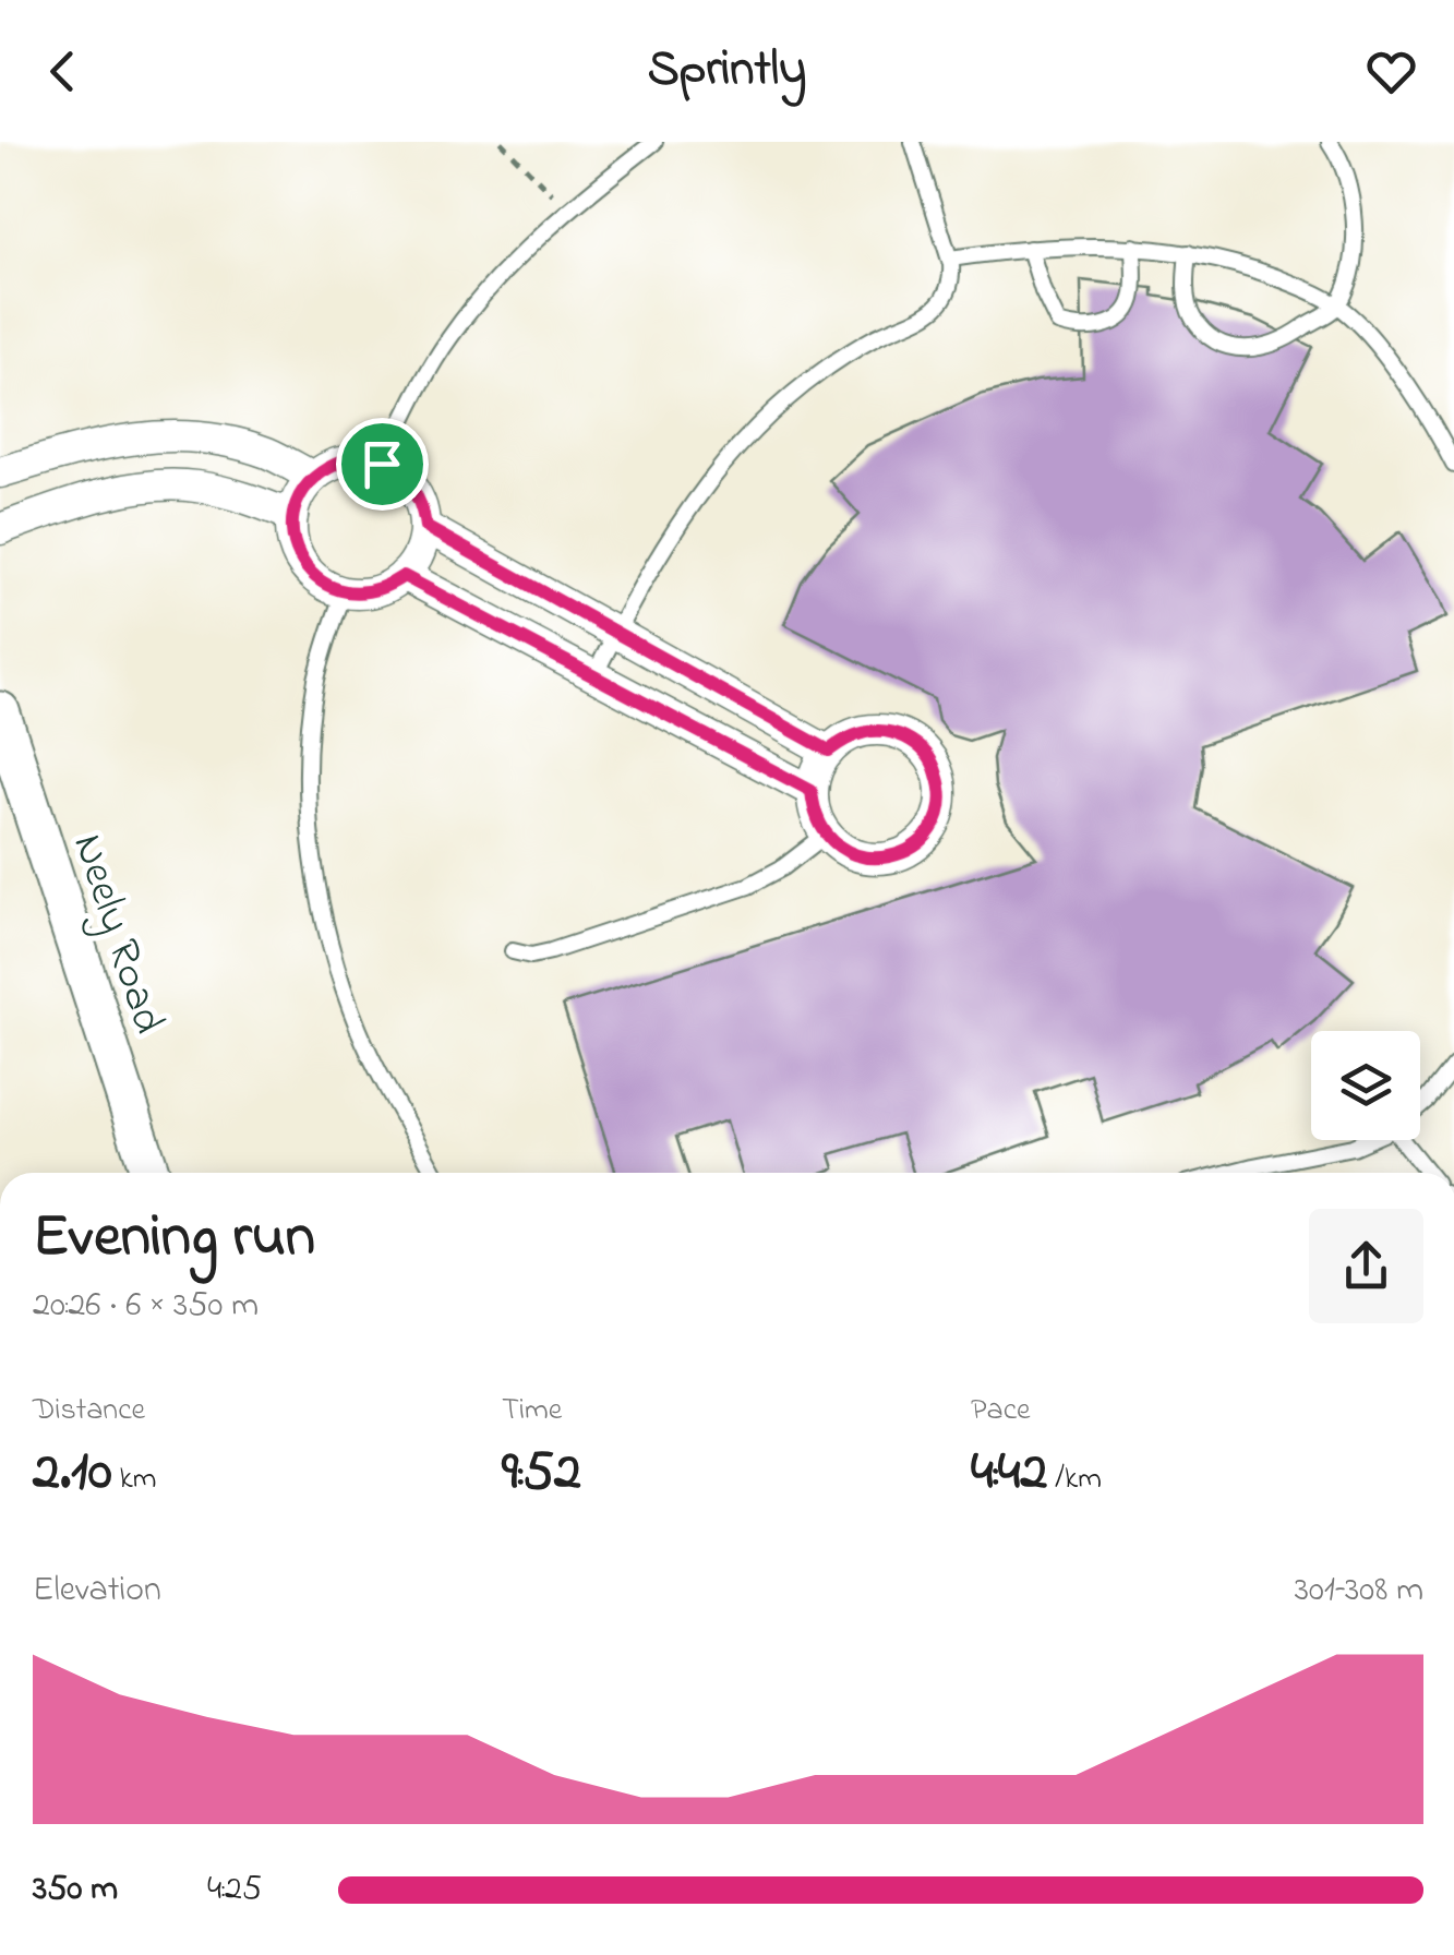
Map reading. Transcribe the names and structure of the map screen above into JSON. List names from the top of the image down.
{
  "streets": {
    "street": ["Neely Road"]
  },
  "page": {
    "header": "Sprintly",
    "heading": ["Evening run", "20:26 · 6 × 350 m"],
    "stats": [
      ["Distance", "2.10 km"],
      ["Time", "9:52"],
      ["Pace", "4:42 /km"]
    ],
    "chart": ["Elevation", "301–308 m"],
    "list": [
      {
        "name": "350 m",
        "note": "4:25"
      }
    ]
  }
}
